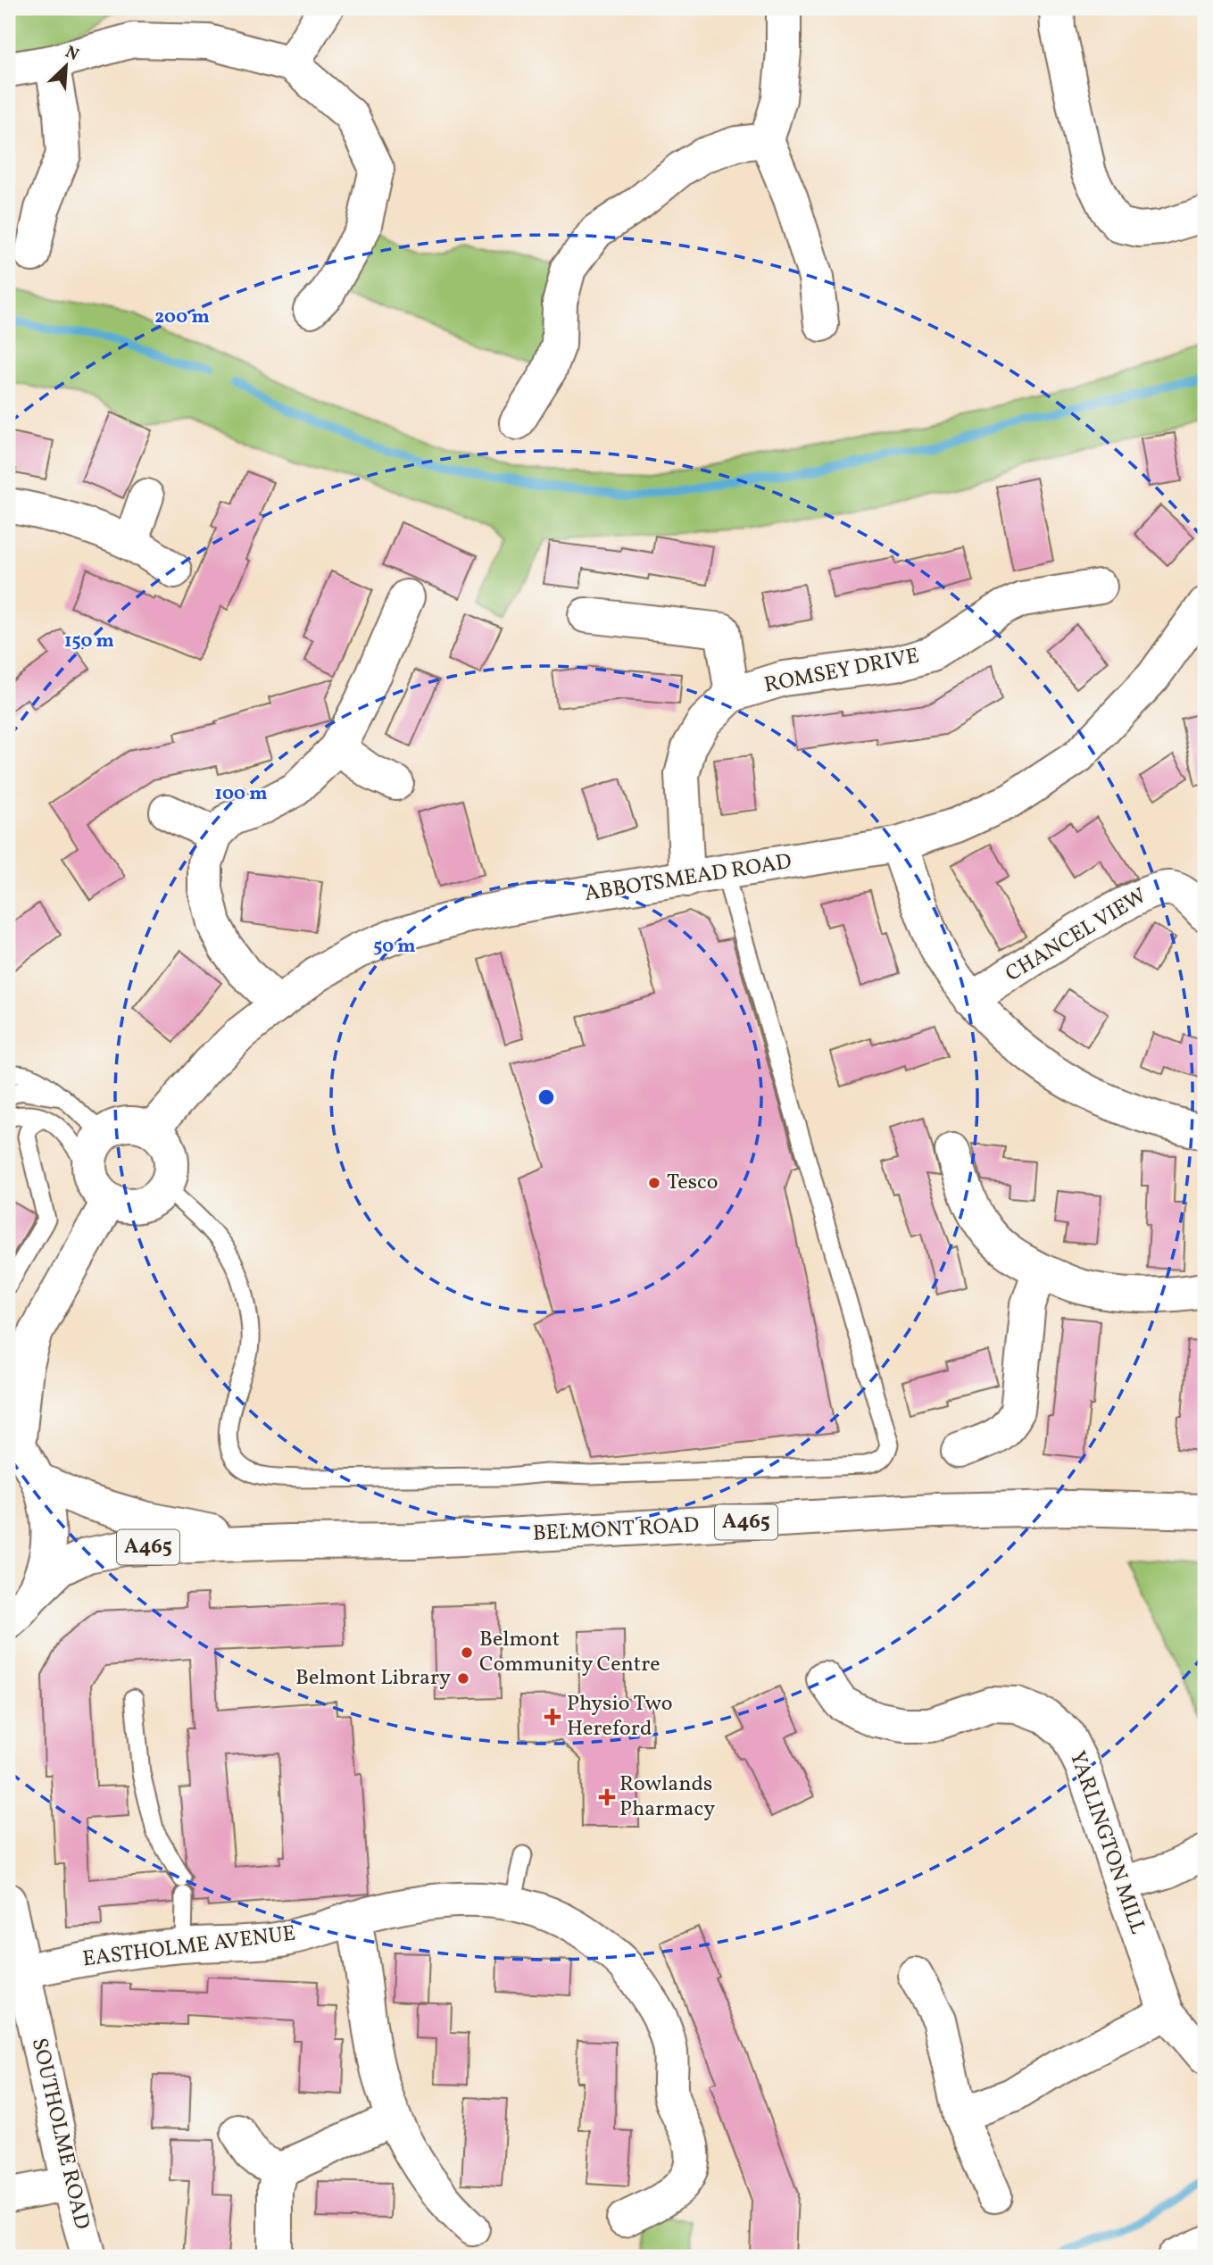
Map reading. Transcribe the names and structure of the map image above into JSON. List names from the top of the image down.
{
  "streets": {
    "main road": [
      "ROMSEY DRIVE",
      "ABBOTSMEAD ROAD",
      "CHANCEL VIEW",
      "A465",
      "BELMONT ROAD",
      "YARLINGTON MILL",
      "EASTHOLME AVENUE",
      "SOUTHOLME ROAD"
    ]
  },
  "crossings": [
    ["ROMSEY DRIVE", "ABBOTSMEAD ROAD"],
    ["EASTHOLME AVENUE", "SOUTHOLME ROAD"]
  ],
  "places": {
    "other": ["Tesco", "Belmont Community Centre", "Belmont Library"],
    "health": ["Physio Two Hereford", "Rowlands Pharmacy"]
  },
  "north": "top right",
  "rings": [
    "200 m",
    "150 m",
    "100 m",
    "50 m"
  ]
}
